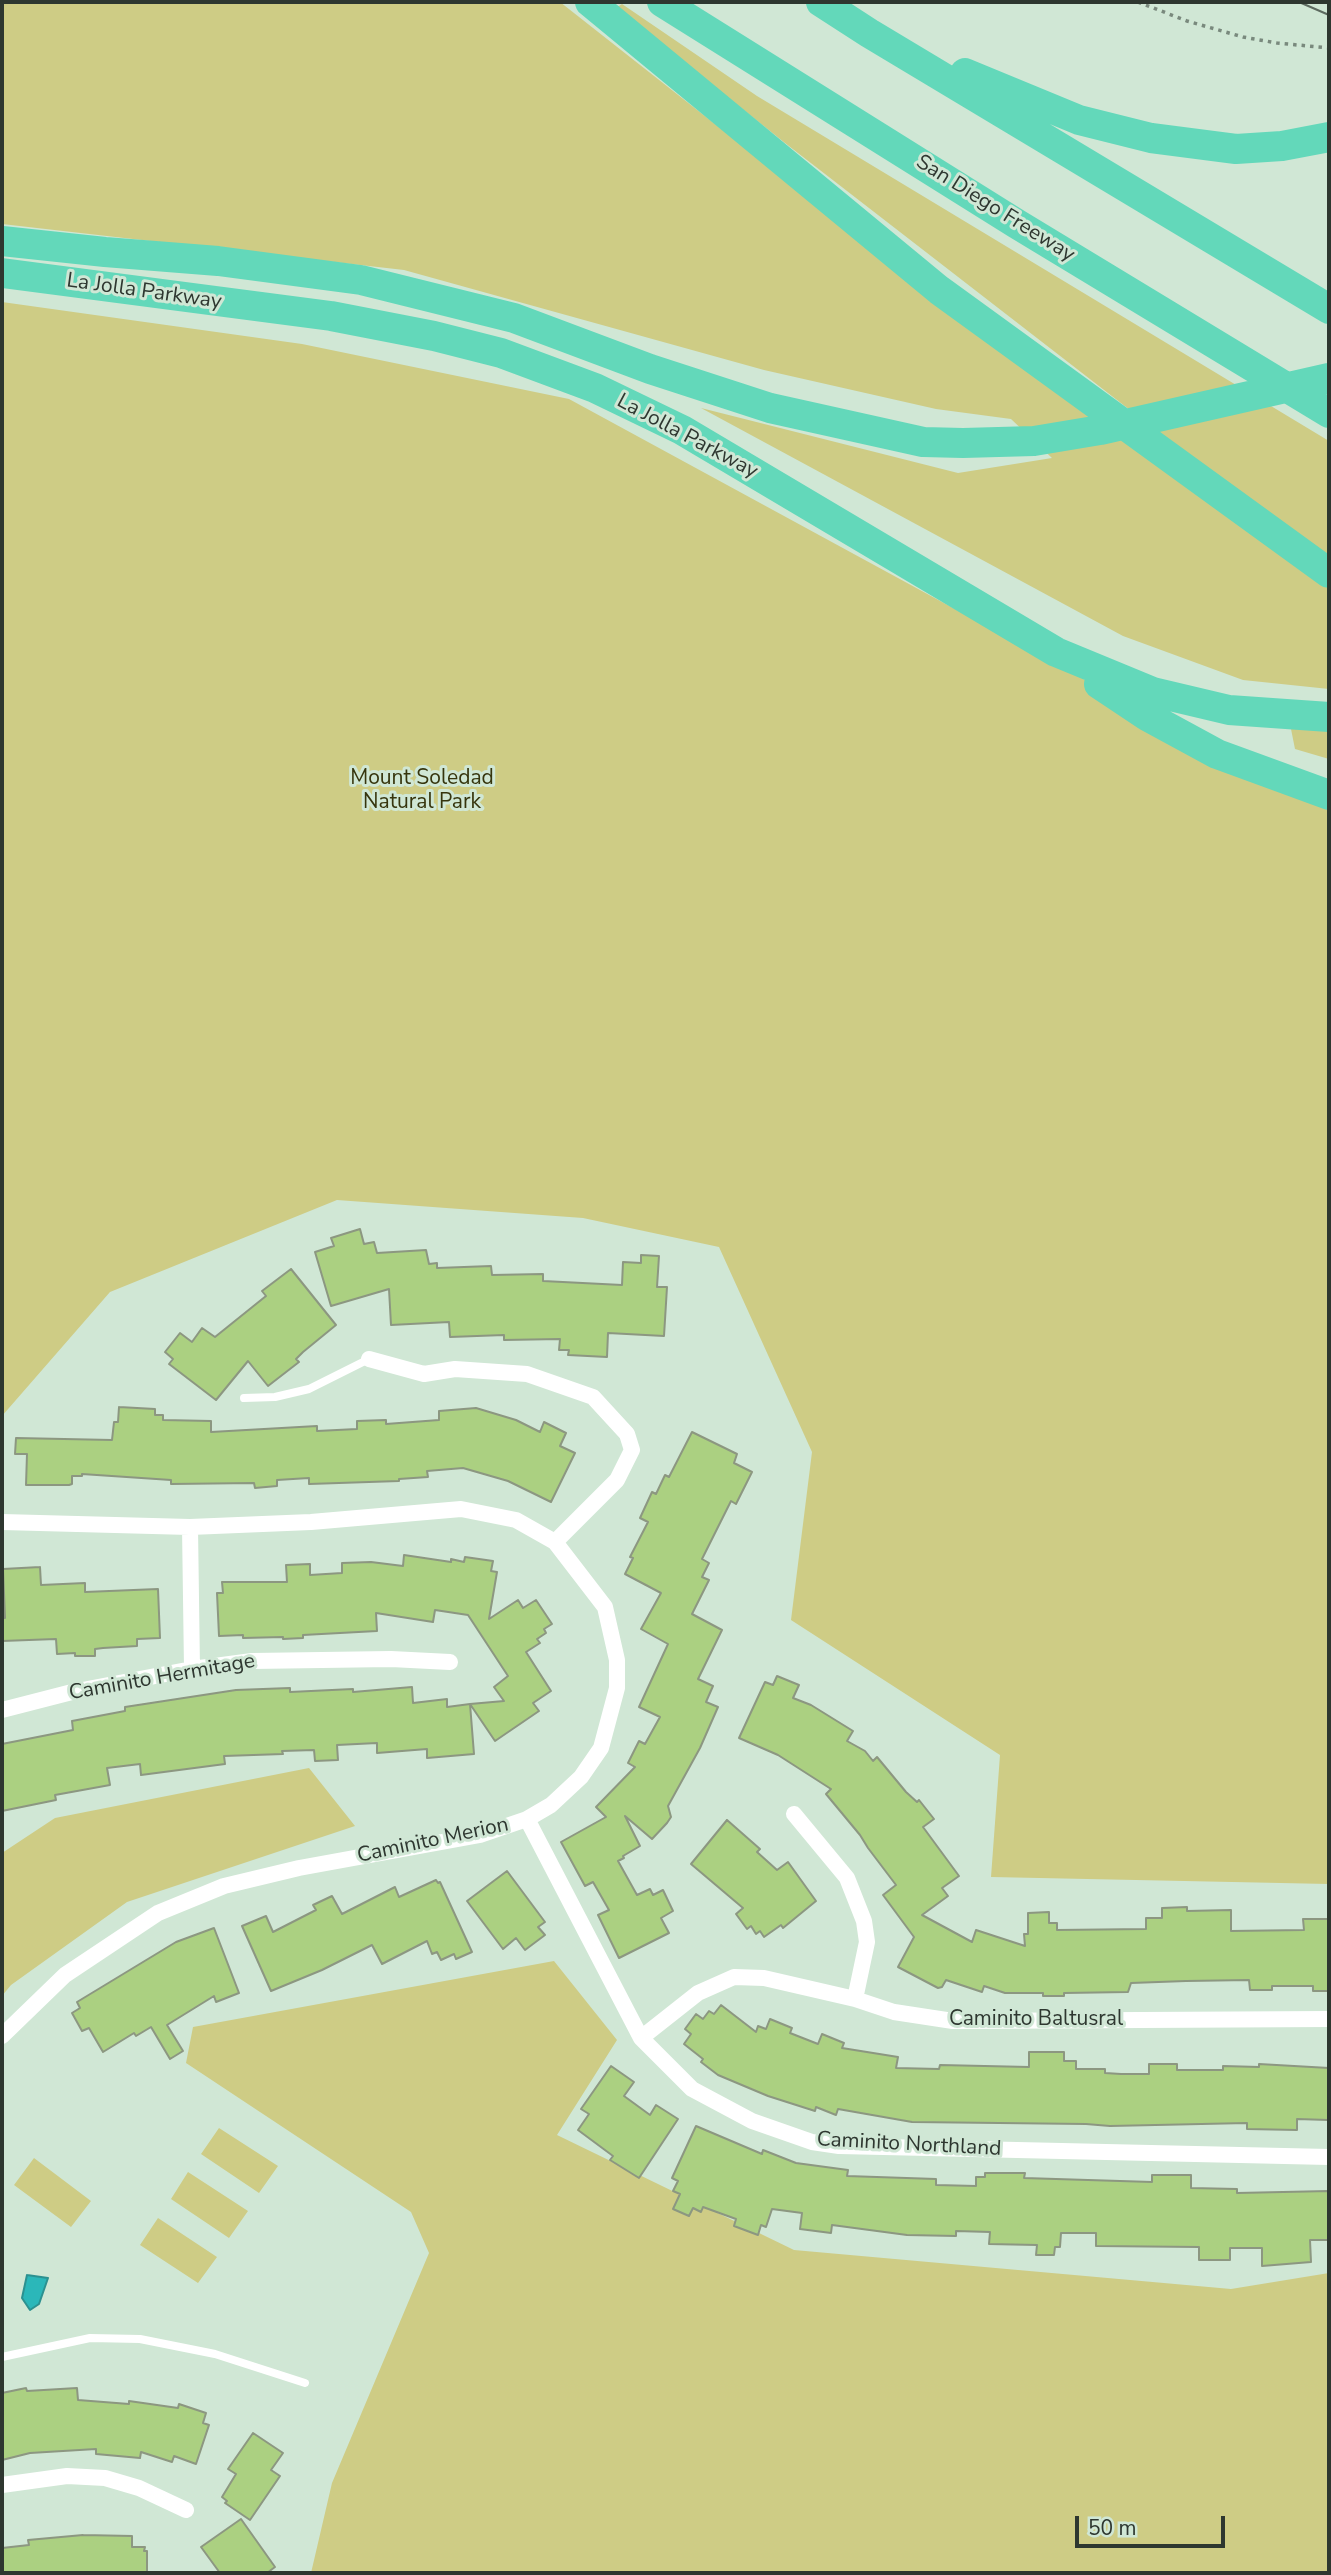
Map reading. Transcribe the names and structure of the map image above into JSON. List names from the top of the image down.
{
  "streets": {
    "highway": ["San Diego Freeway", "La Jolla Parkway"],
    "street": [
      "Caminito Hermitage",
      "Caminito Merion",
      "Caminito Baltusral",
      "Caminito Northland"
    ]
  },
  "crossings": [
    ["Caminito Merion", "Caminito Northland"],
    ["Caminito Baltusral", "Caminito Northland"]
  ],
  "parks": ["Mount Soledad Natural Park"],
  "scale_bar": "50 m"
}
